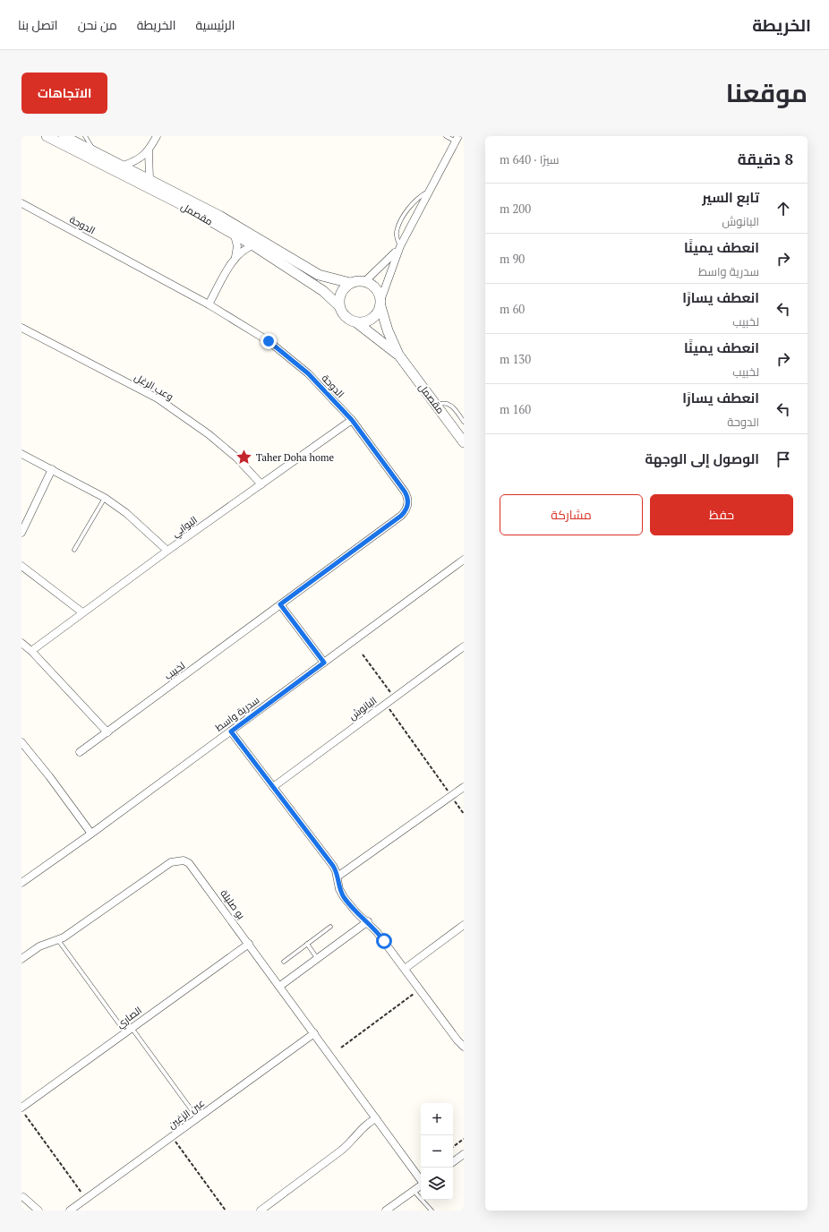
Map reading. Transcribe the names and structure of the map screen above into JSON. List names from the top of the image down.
{
  "streets": {
    "street": [
      "مقصمل",
      "الدوحة",
      "وعب الرغل",
      "اليوابي",
      "لخبيب",
      "البانوش",
      "سدرية واسط",
      "بو صليلة",
      "الصاري",
      "عين الزغين"
    ]
  },
  "crossings": [
    ["الدوحة", "اليوابي"],
    ["الدوحة", "لخبيب"],
    ["وعب الرغل", "اليوابي"],
    ["بو صليلة", "الصاري"],
    ["بو صليلة", "عين الزغين"]
  ],
  "places": {
    "place": ["Taher Doha home"]
  },
  "page": {
    "header": "الخريطة",
    "nav": [
      "الرئيسية",
      "الخريطة",
      "من نحن",
      "اتصل بنا"
    ],
    "title": "موقعنا",
    "buttons": [
      "الاتجاهات",
      ["حفظ", "مشاركة"]
    ],
    "heading": ["8 دقيقة", "سيرًا · 640 m"],
    "list": [
      ["تابع السير", "البانوش", "200 m"],
      ["انعطف يمينًا", "سدرية واسط", "90 m"],
      ["انعطف يسارًا", "لخبيب", "60 m"],
      ["انعطف يمينًا", "لخبيب", "130 m"],
      ["انعطف يسارًا", "الدوحة", "160 m"],
      "الوصول إلى الوجهة"
    ],
    "map_buttons": ["+", "−"]
  }
}
